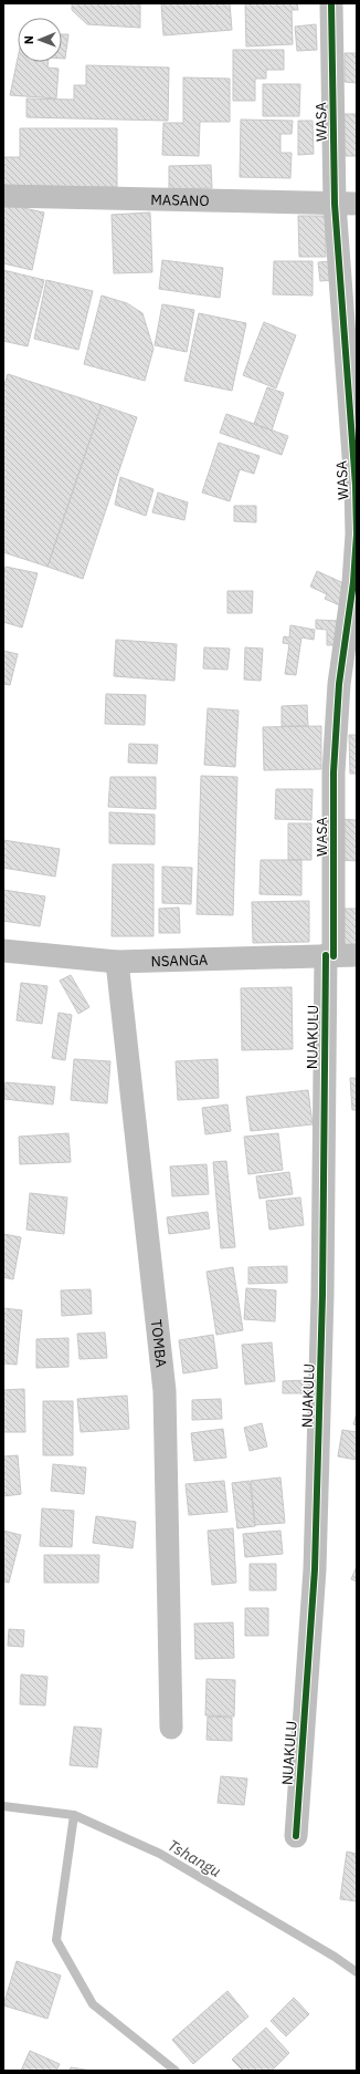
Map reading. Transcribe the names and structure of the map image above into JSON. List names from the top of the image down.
{
  "streets": {
    "street": [
      "WASA",
      "MASANO",
      "NSANGA",
      "NUAKULU",
      "TOMBA"
    ]
  },
  "crossings": [
    ["WASA", "MASANO"],
    ["WASA", "NSANGA"],
    ["WASA", "NUAKULU"],
    ["NSANGA", "NUAKULU"],
    ["NSANGA", "TOMBA"]
  ],
  "water": ["Tshangu"],
  "north": "left"
}
